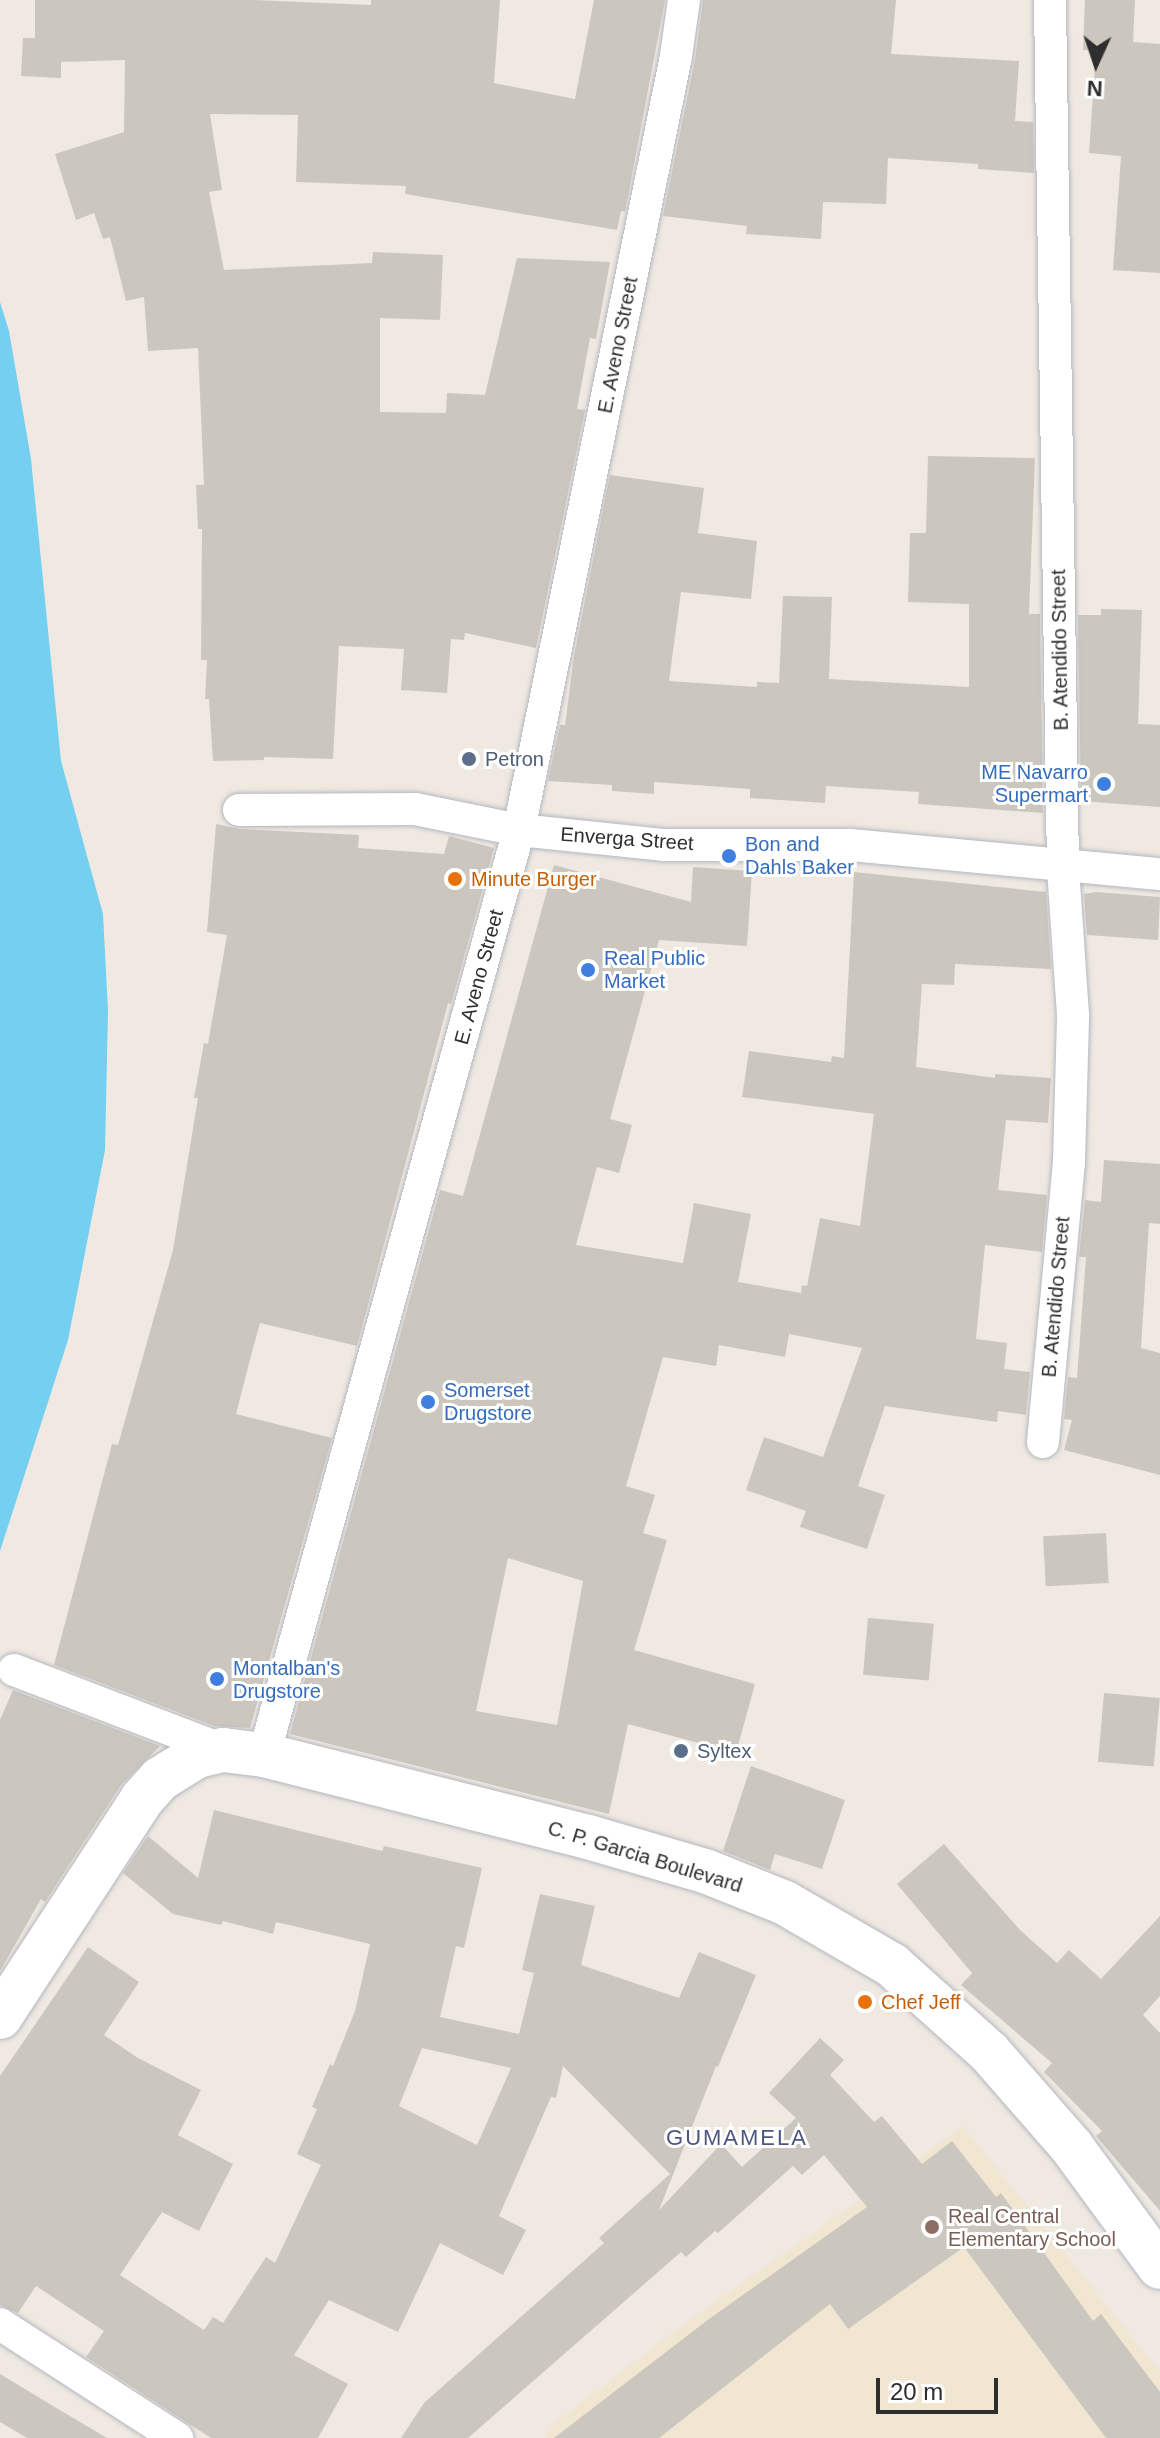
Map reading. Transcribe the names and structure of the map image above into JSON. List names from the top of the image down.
{
  "streets": {
    "street": [
      "E. Aveno Street",
      "B. Atendido Street",
      "Enverga Street",
      "C. P. Garcia Boulevard"
    ]
  },
  "crossings": [
    ["E. Aveno Street", "Enverga Street"],
    ["E. Aveno Street", "C. P. Garcia Boulevard"],
    ["B. Atendido Street", "Enverga Street"]
  ],
  "districts": ["GUMAMELA"],
  "places": [
    "Petron",
    "ME Navarro Supermart",
    "Bon and Dahls Baker",
    "Minute Burger",
    "Real Public Market",
    "Somerset Drugstore",
    "Montalban's Drugstore",
    "Syltex",
    "Chef Jeff",
    "Real Central Elementary School"
  ],
  "scale_bar": "20 m",
  "north": "bottom"
}
